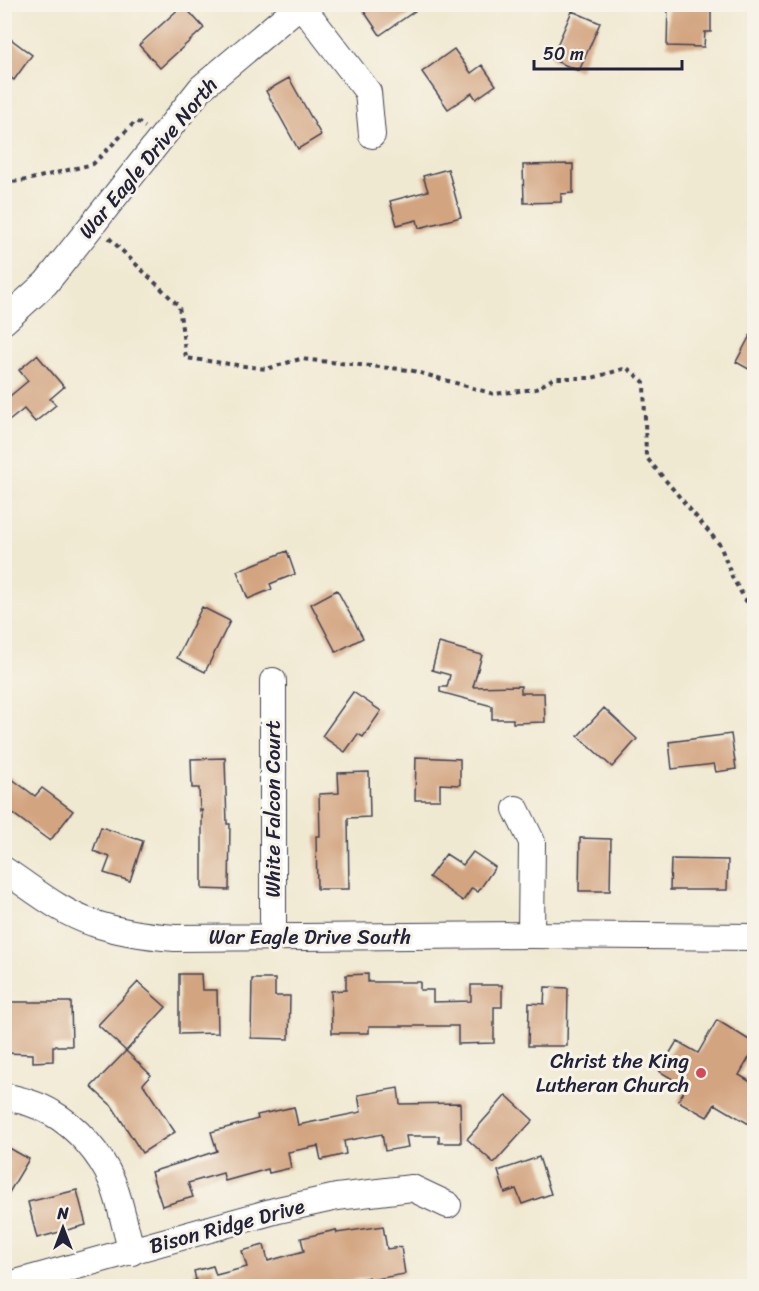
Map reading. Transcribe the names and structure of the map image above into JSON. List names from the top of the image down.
{
  "streets": {
    "street": [
      "War Eagle Drive North",
      "White Falcon Court",
      "War Eagle Drive South",
      "Bison Ridge Drive"
    ]
  },
  "crossings": [
    ["White Falcon Court", "War Eagle Drive South"]
  ],
  "places": ["Christ the King Lutheran Church"],
  "scale_bar": "50 m",
  "north": "top"
}
